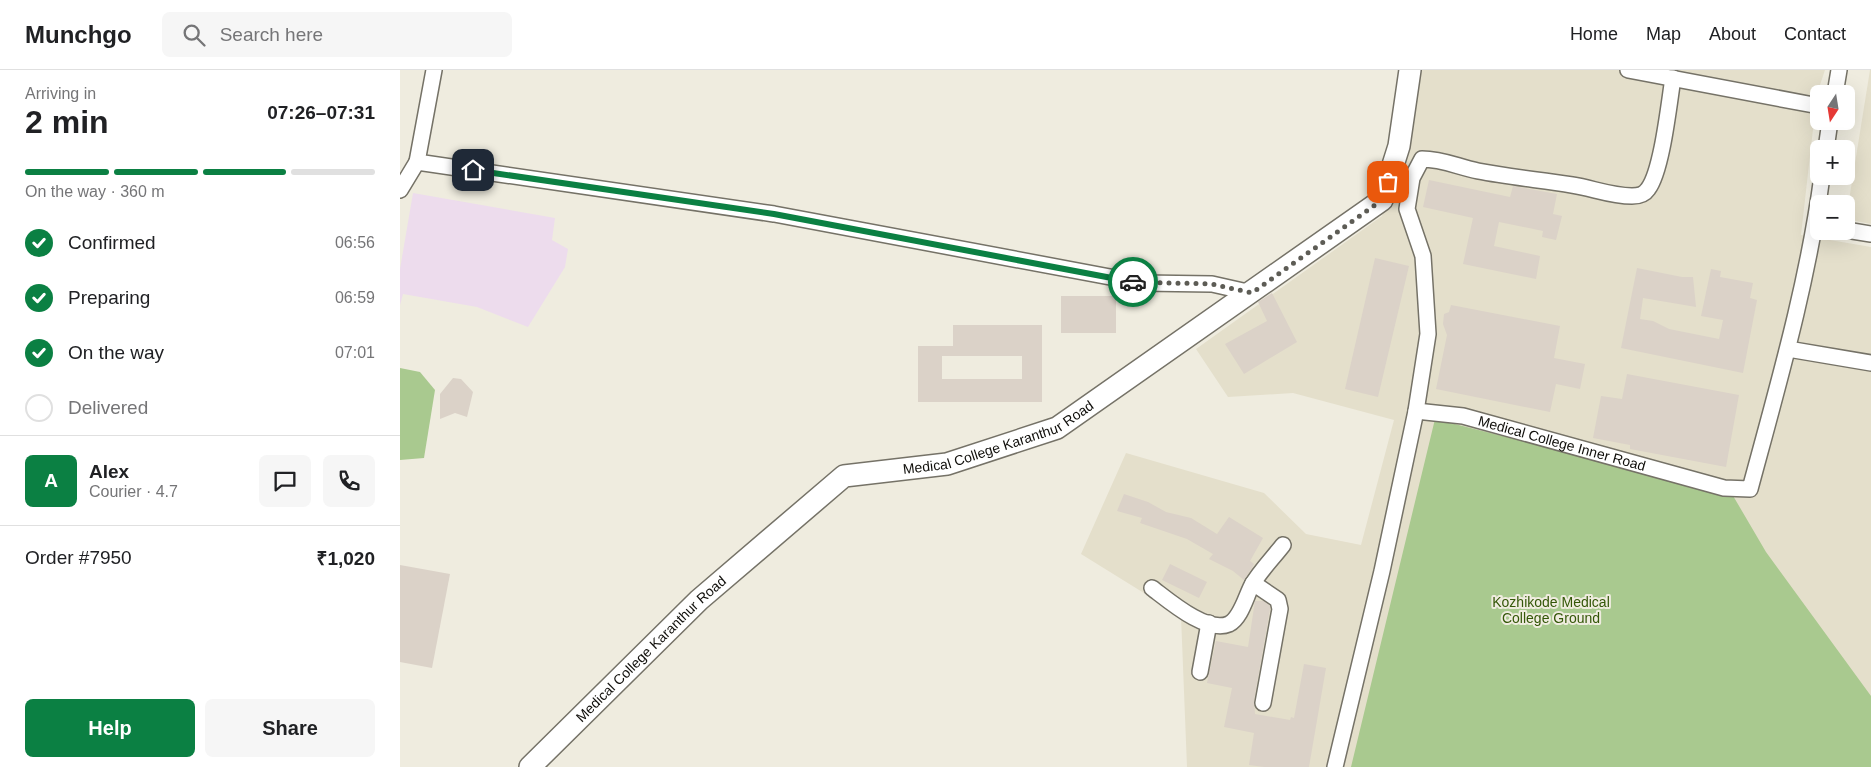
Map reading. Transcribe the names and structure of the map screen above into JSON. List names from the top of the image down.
{
  "streets": {
    "main road": ["Medical College Karanthur Road"],
    "street": ["Medical College Inner Road"]
  },
  "parks": ["Kozhikode Medical College Ground"],
  "north": "bottom",
  "page": {
    "header": "Munchgo",
    "search": "Search here",
    "nav": [
      "Home",
      "Map",
      "About",
      "Contact"
    ],
    "heading": ["2 min", "Arriving in", "07:26–07:31"],
    "panel": [
      "Alex",
      "Courier · 4.7",
      "Order #7950",
      "₹1,020"
    ],
    "map_buttons": ["+", "−"],
    "bar": "On the way · 360 m",
    "list": [
      ["Confirmed", "06:56"],
      ["Preparing", "06:59"],
      ["On the way", "07:01"],
      "Delivered"
    ],
    "round": "A",
    "buttons": ["Help", "Share"]
  }
}
